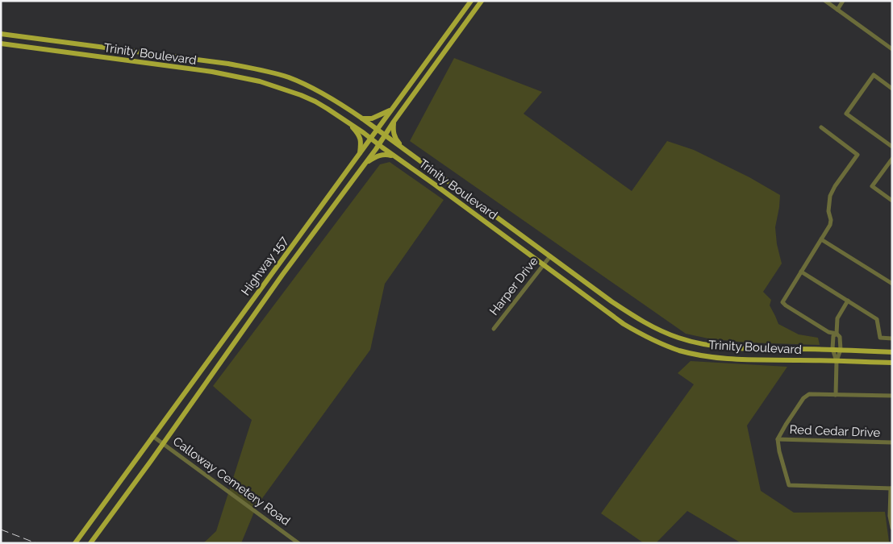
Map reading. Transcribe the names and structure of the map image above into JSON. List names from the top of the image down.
{
  "streets": {
    "main road": ["Trinity Boulevard", "Highway 157"],
    "street": ["Harper Drive", "Red Cedar Drive", "Calloway Cemetery Road"]
  },
  "crossings": [
    ["Trinity Boulevard", "Highway 157"],
    ["Trinity Boulevard", "Harper Drive"],
    ["Highway 157", "Calloway Cemetery Road"]
  ]
}
